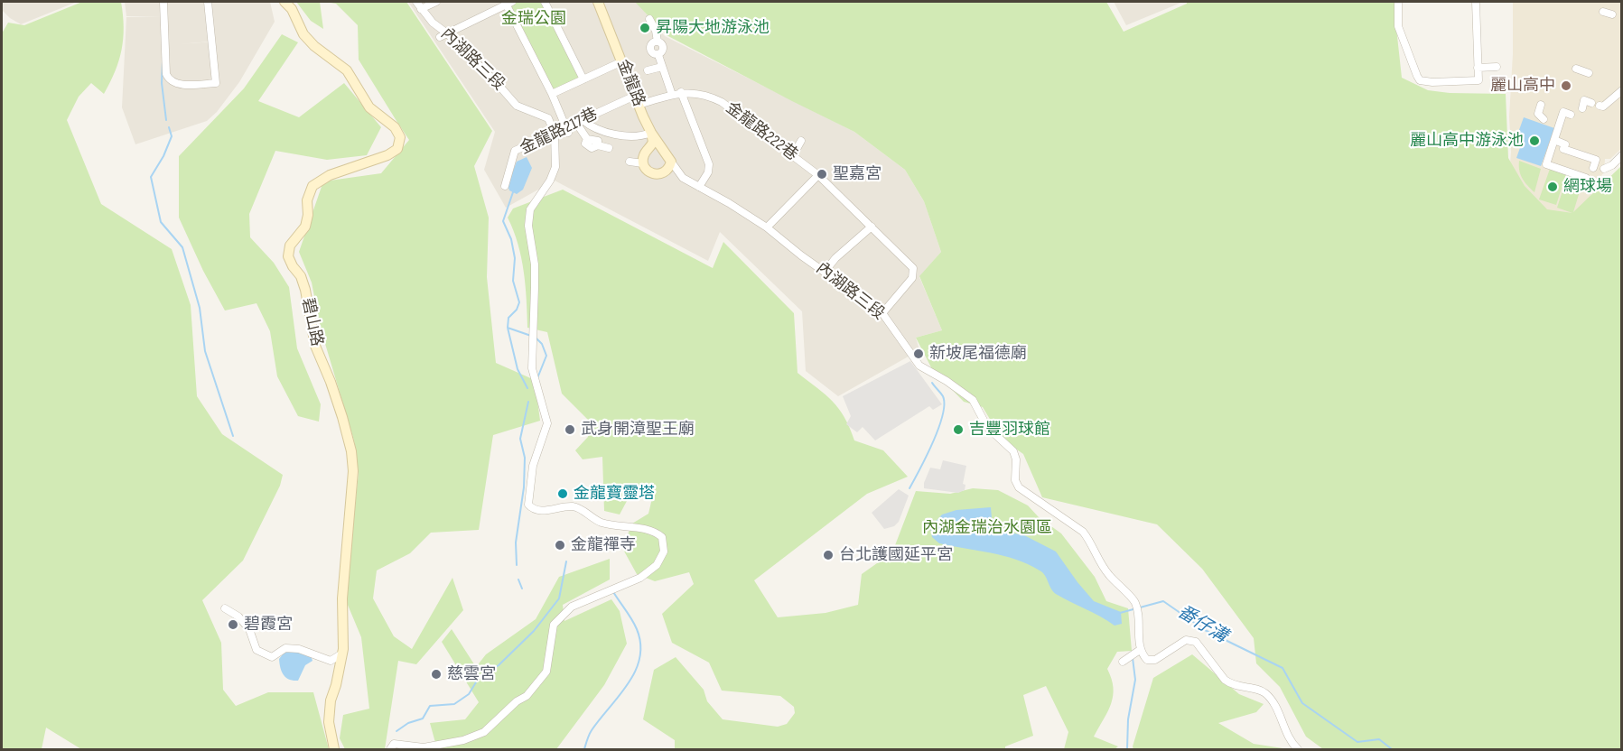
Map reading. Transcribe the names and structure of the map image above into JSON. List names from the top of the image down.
{
  "streets": {
    "street": [
      "內湖路三段",
      "金龍路",
      "金龍路217巷",
      "金龍路222巷",
      "碧山路"
    ]
  },
  "crossings": [
    ["內湖路三段", "金龍路"],
    ["內湖路三段", "金龍路222巷"],
    ["金龍路", "金龍路217巷"],
    ["金龍路", "金龍路222巷"],
    ["金龍路217巷", "金龍路222巷"]
  ],
  "water": ["番仔溝"],
  "parks": ["金瑞公園", "內湖金瑞治水園區"],
  "places": [
    "昇陽大地游泳池",
    "麗山高中",
    "麗山高中游泳池",
    "聖嘉宮",
    "網球場",
    "新坡尾福德廟",
    "武身開漳聖王廟",
    "吉豐羽球館",
    "金龍寶靈塔",
    "金龍禪寺",
    "台北護國延平宮",
    "碧霞宮",
    "慈雲宮"
  ]
}
